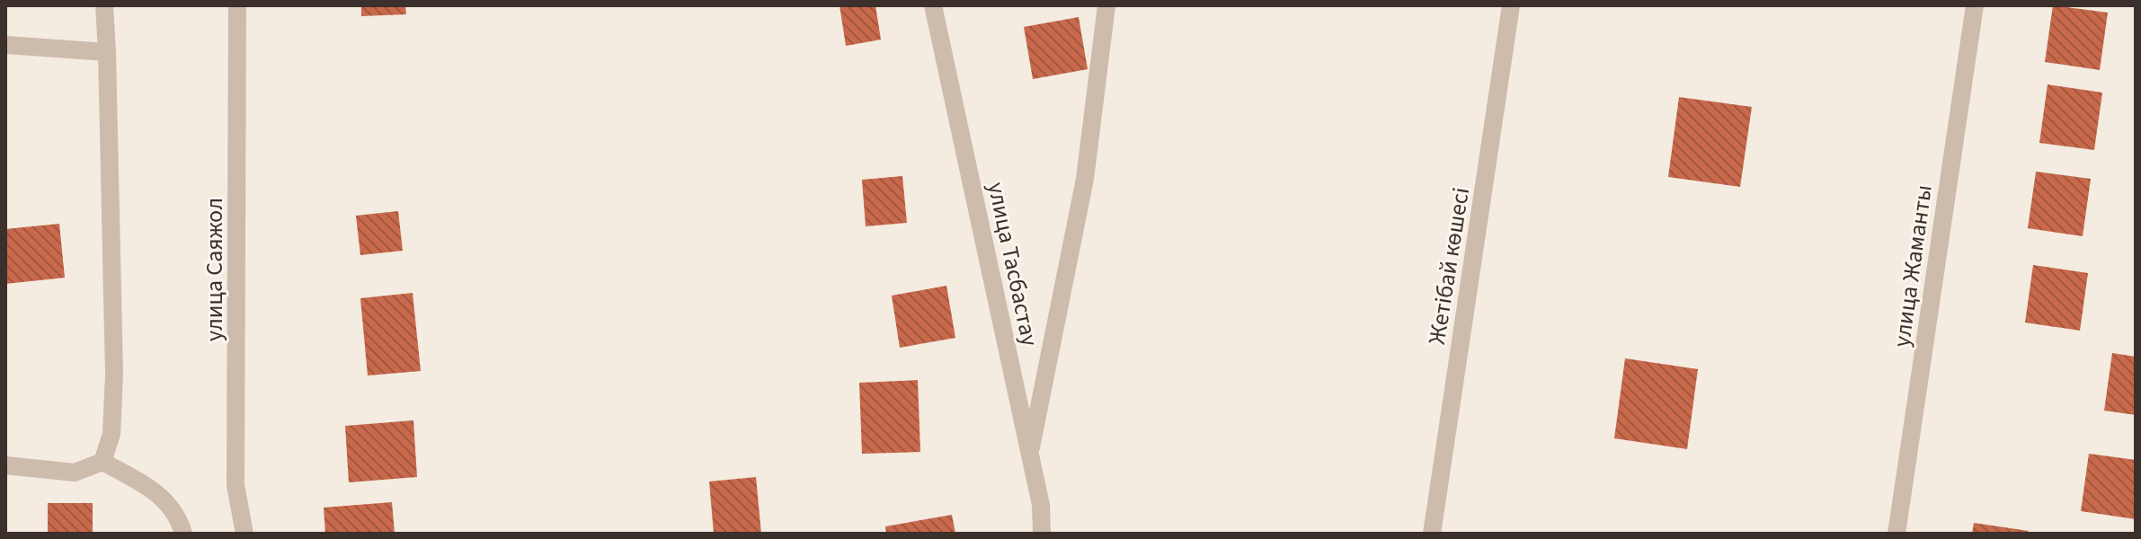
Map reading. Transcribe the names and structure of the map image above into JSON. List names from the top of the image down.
{
  "streets": {
    "street": [
      "улица Тасбастау",
      "Жетібай көшесі",
      "улица Жаманты",
      "улица Саяжол"
    ]
  }
}
